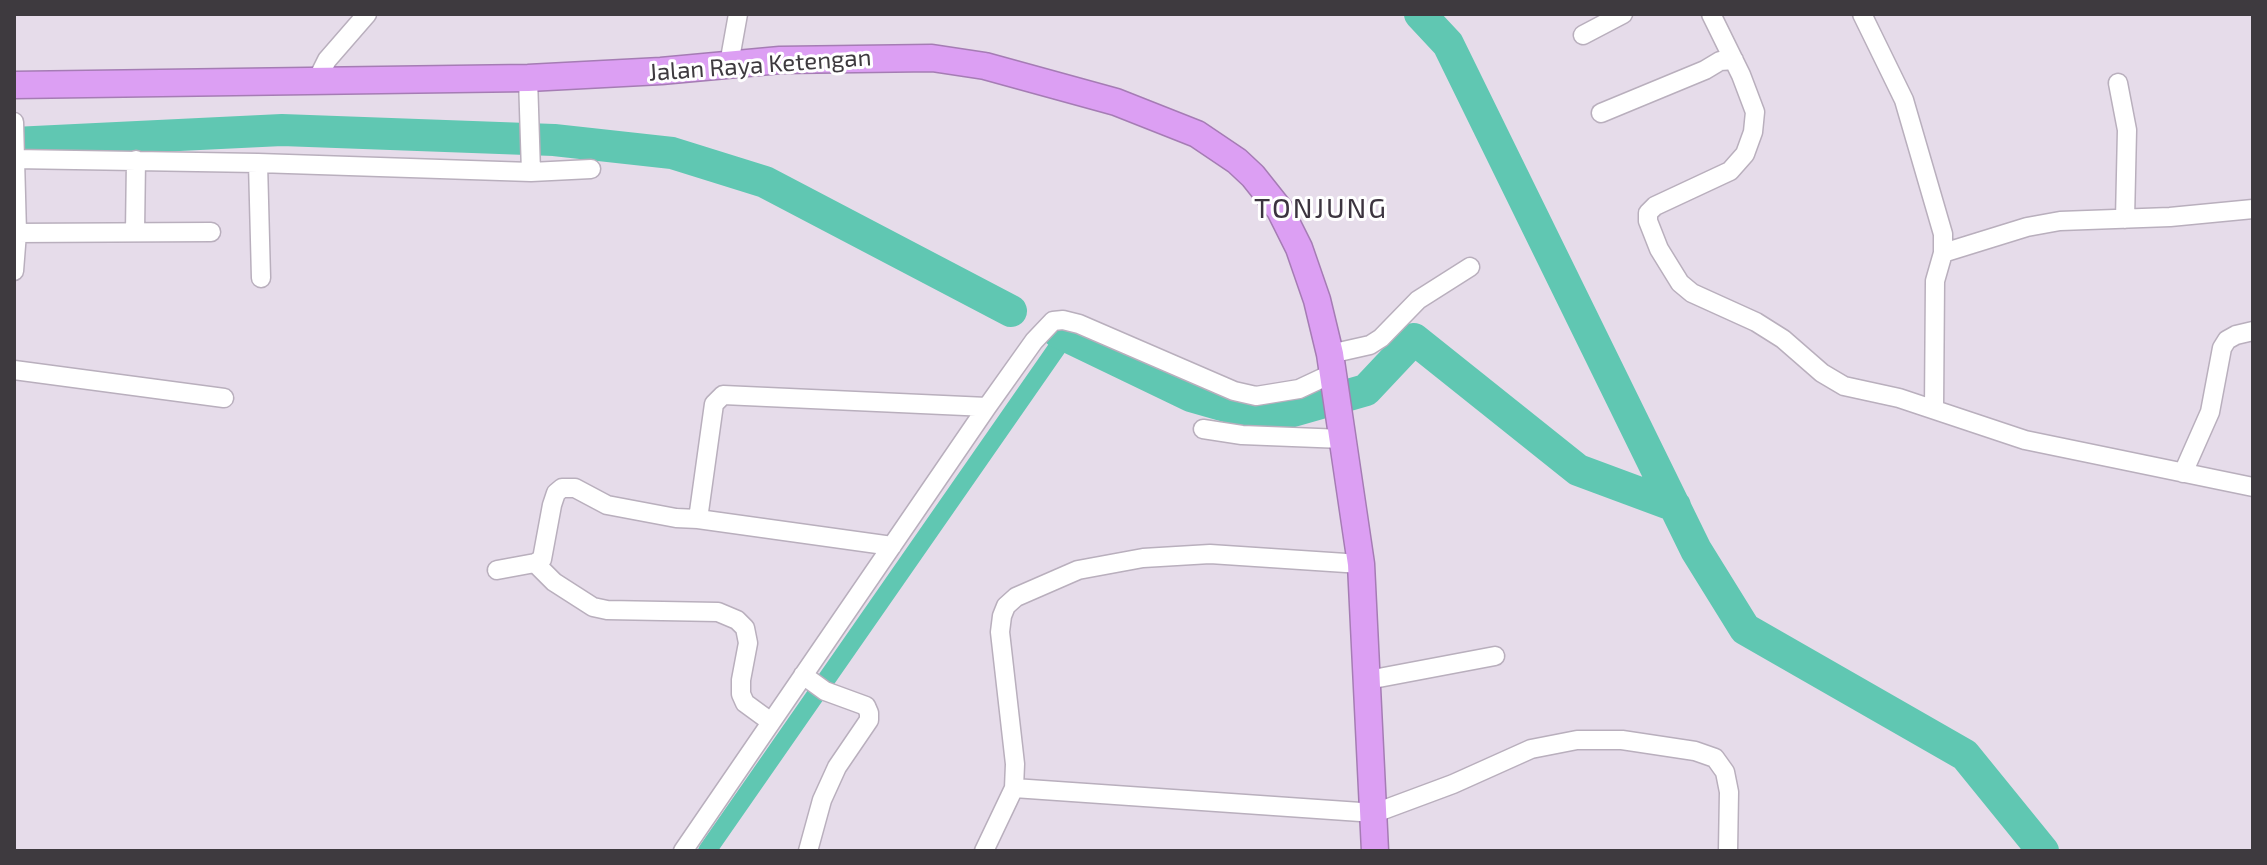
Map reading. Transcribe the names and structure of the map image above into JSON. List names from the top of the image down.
{
  "streets": {
    "highway": ["Jalan Raya Ketengan"]
  },
  "districts": ["TONJUNG"]
}
